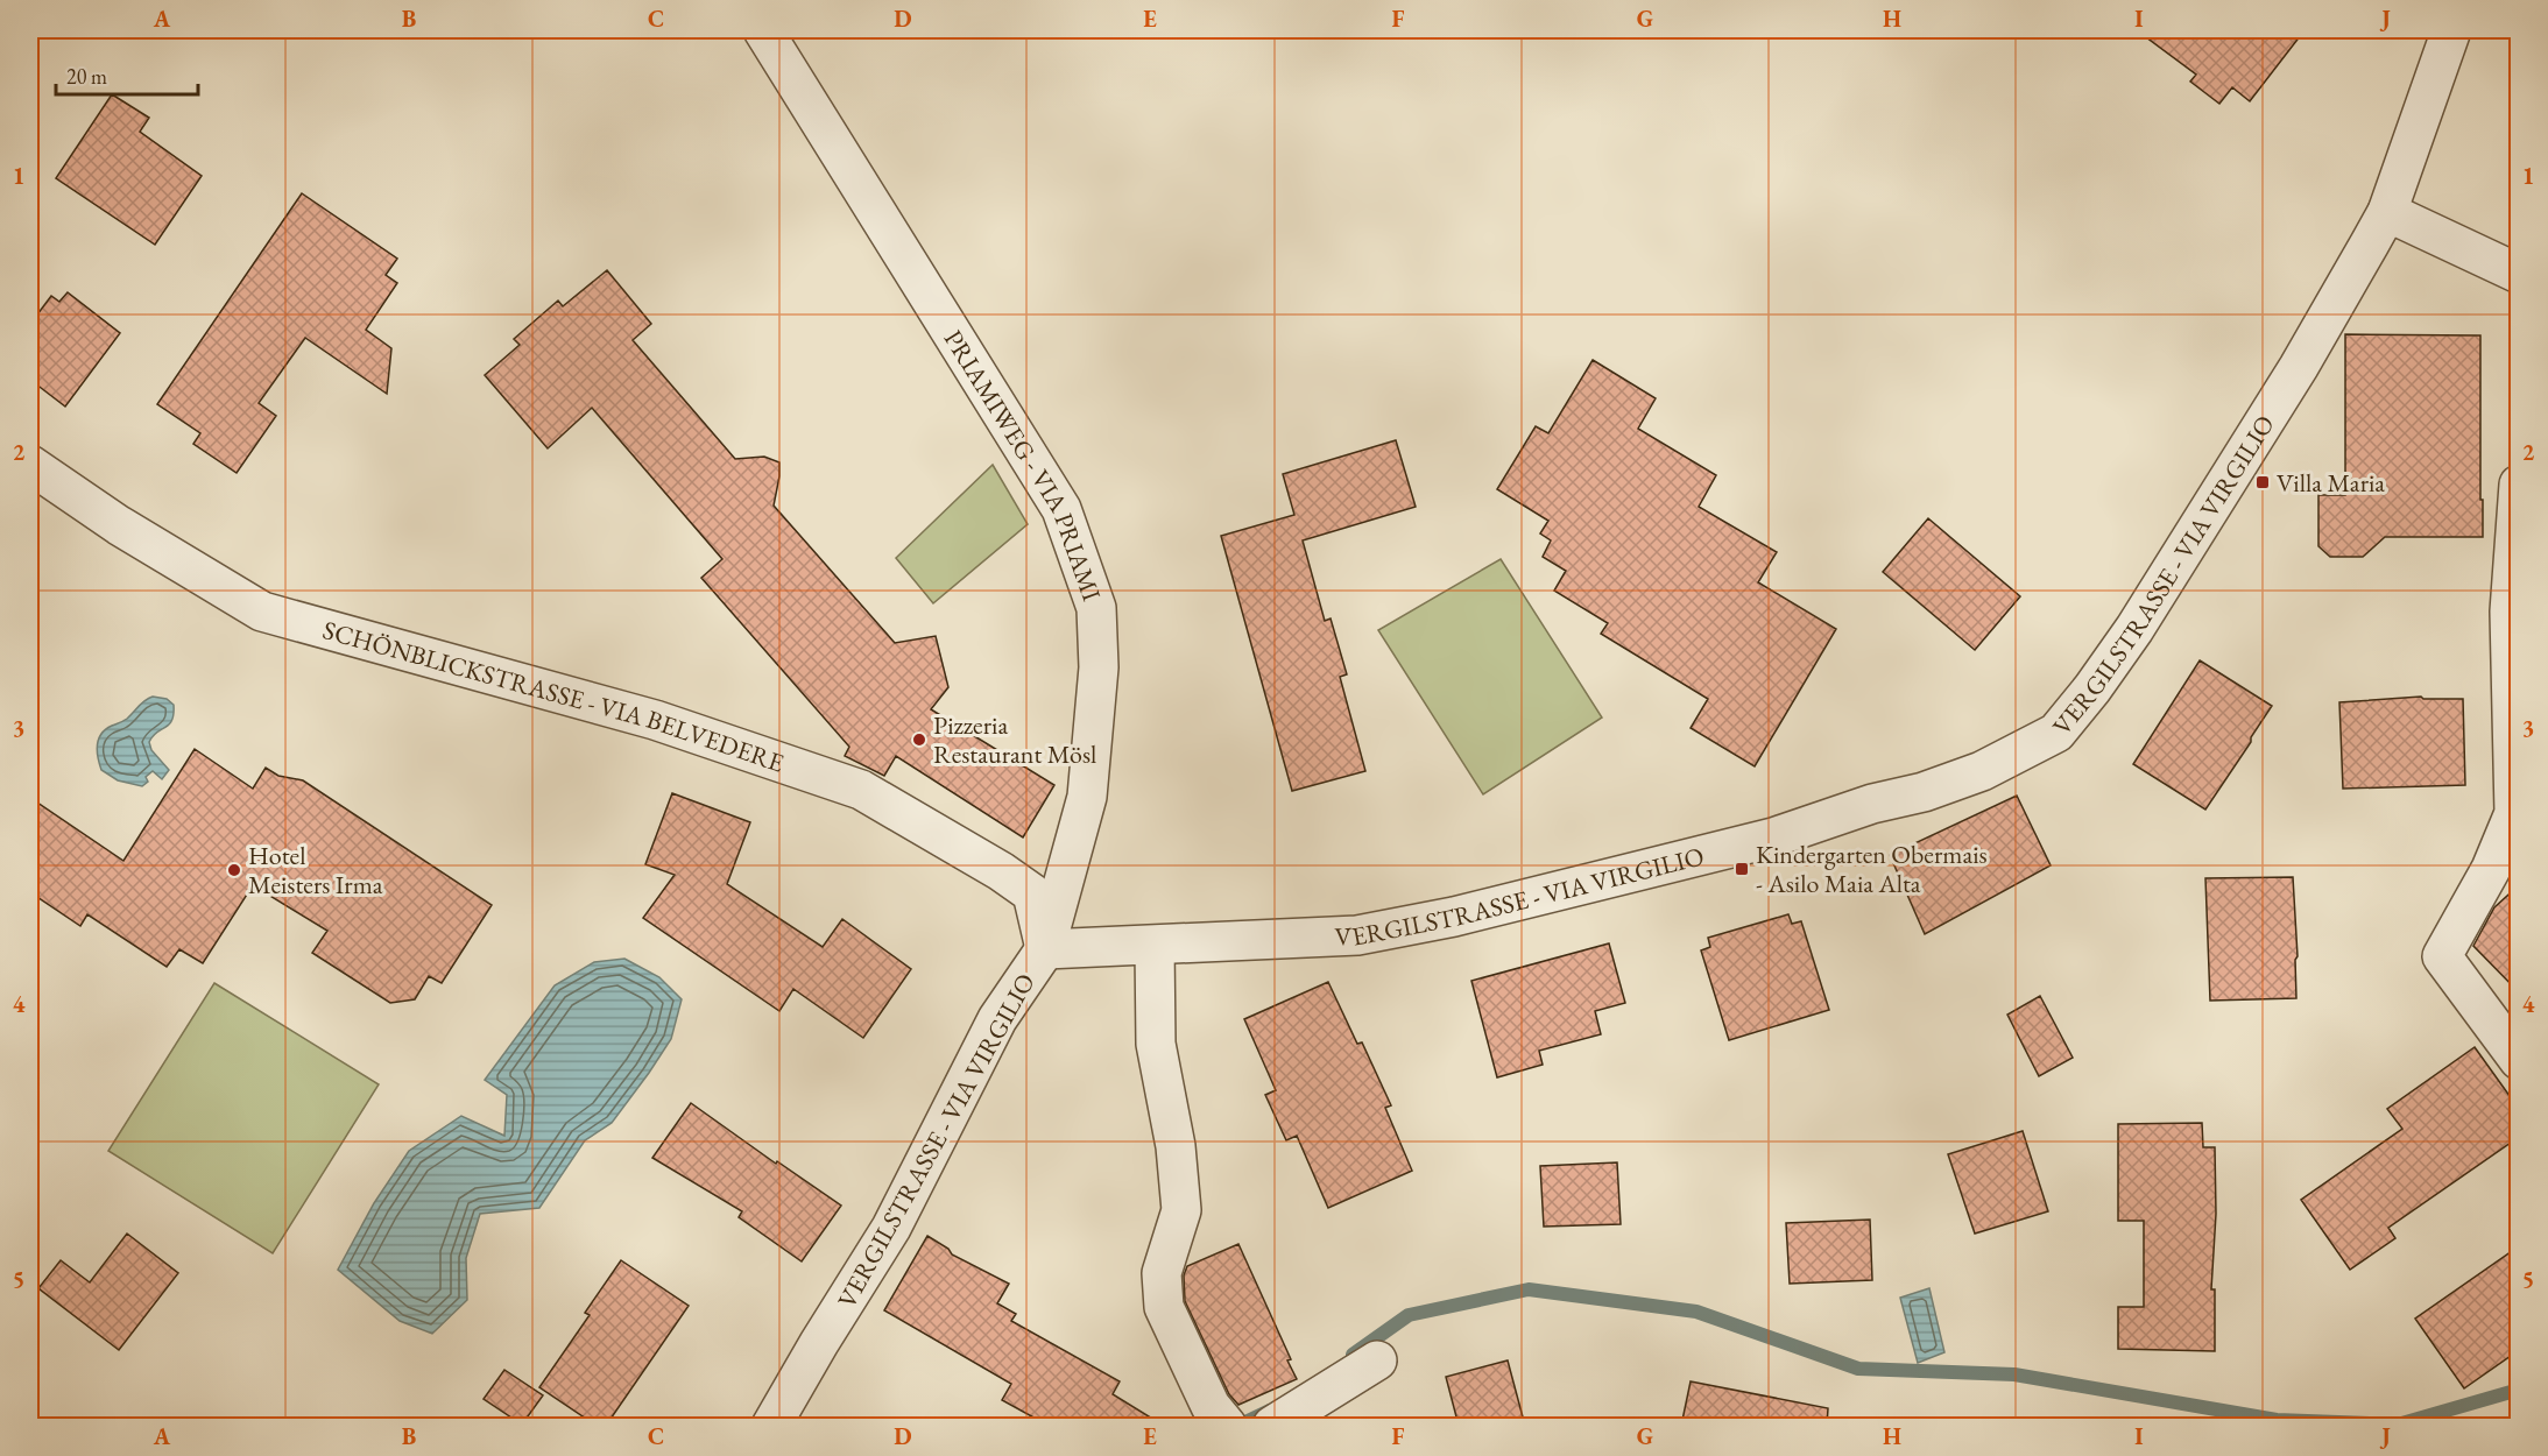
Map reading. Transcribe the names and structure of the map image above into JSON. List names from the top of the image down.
{
  "streets": {
    "street": ["PRIAMIWEG - VIA PRIAMI", "VERGILSTRASSE - VIA VIRGILIO", "SCHÖNBLICKSTRASSE - VIA BELVEDERE"]
  },
  "crossings": [
    ["PRIAMIWEG - VIA PRIAMI", "VERGILSTRASSE - VIA VIRGILIO"],
    ["PRIAMIWEG - VIA PRIAMI", "SCHÖNBLICKSTRASSE - VIA BELVEDERE"],
    ["VERGILSTRASSE - VIA VIRGILIO", "SCHÖNBLICKSTRASSE - VIA BELVEDERE"]
  ],
  "places": {
    "transit": ["Villa Maria", "Kindergarten Obermais - Asilo Maia Alta"],
    "other": ["Pizzeria Restaurant Mösl", "Hotel Meisters Irma"]
  },
  "scale_bar": "20 m",
  "grid": {
    "columns": [
      "A",
      "B",
      "C",
      "D",
      "E",
      "F",
      "G",
      "H",
      "I",
      "J"
    ],
    "rows": [
      "1",
      "2",
      "3",
      "4",
      "5"
    ]
  }
}
